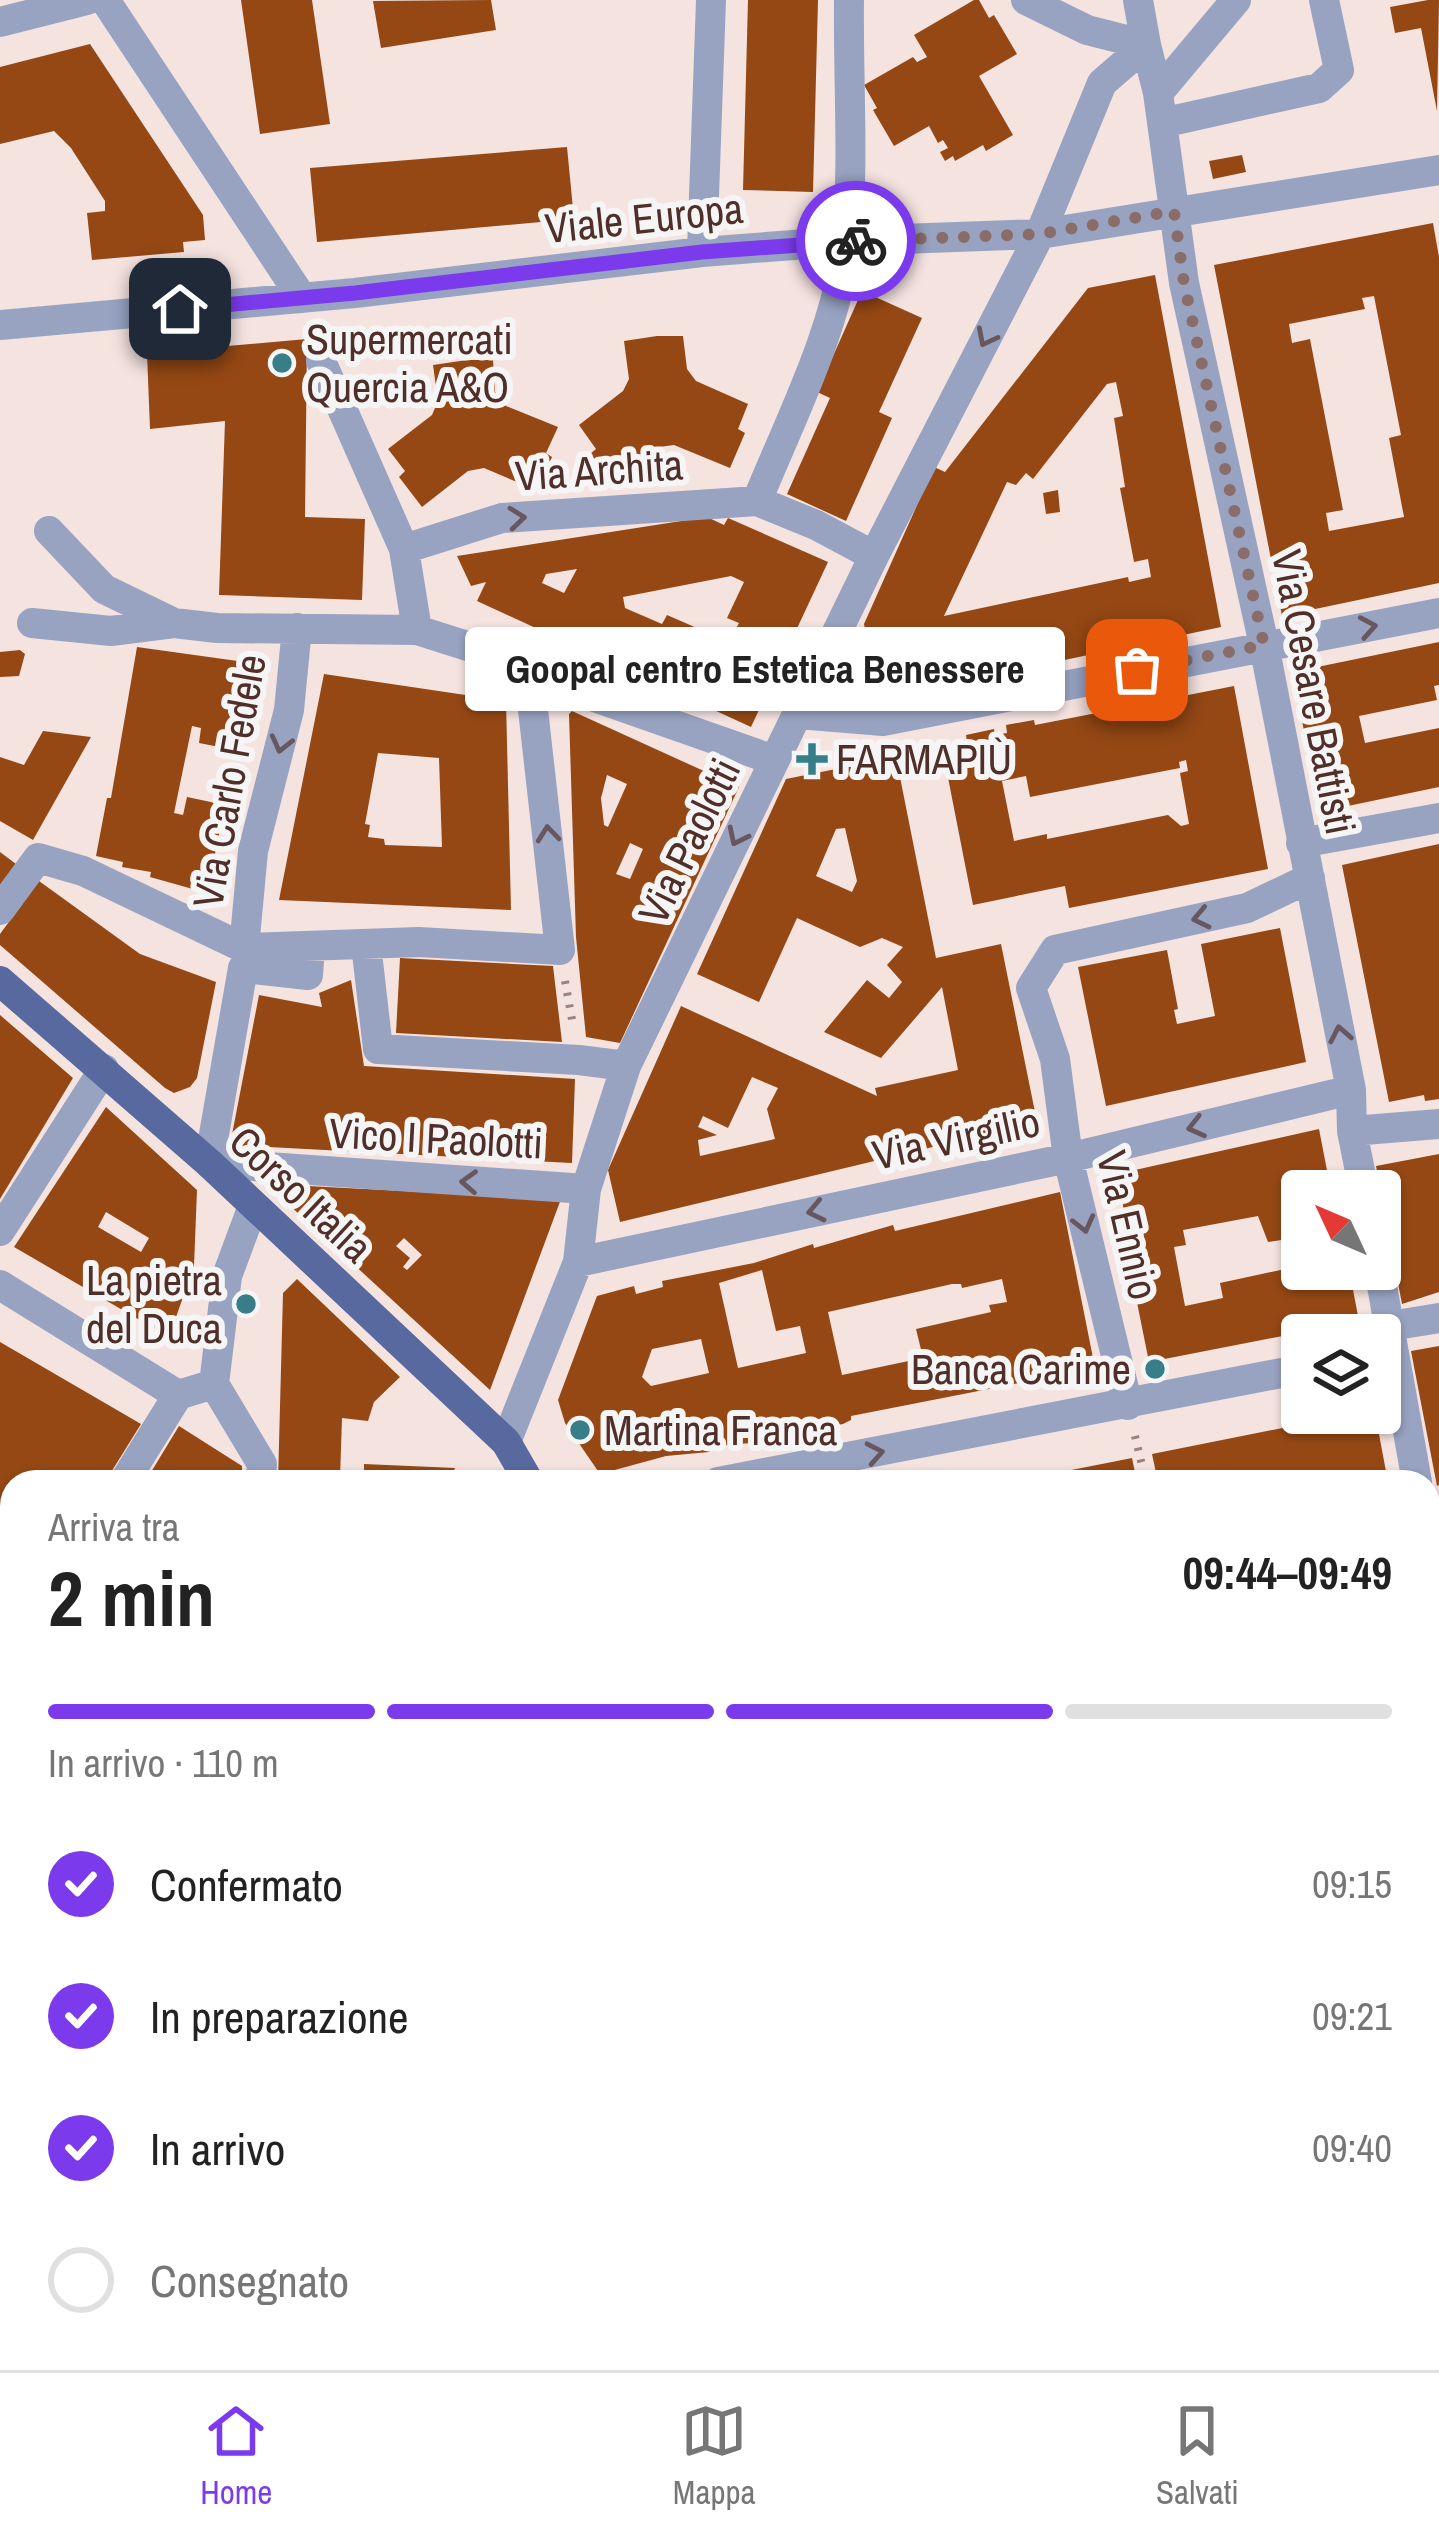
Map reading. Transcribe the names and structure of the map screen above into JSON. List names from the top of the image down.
{
  "streets": {
    "main road": ["Corso Italia"],
    "street": [
      "Viale Europa",
      "Via Archita",
      "Via Cesare Battisti",
      "Via Carlo Fedele",
      "Via Paolotti",
      "Vico I Paolotti",
      "Via Virgilio",
      "Via Ennio"
    ]
  },
  "crossings": [
    ["Viale Europa", "Via Cesare Battisti"],
    ["Viale Europa", "Via Paolotti"],
    ["Via Archita", "Via Paolotti"],
    ["Via Cesare Battisti", "Via Paolotti"],
    ["Via Cesare Battisti", "Via Virgilio"],
    ["Via Cesare Battisti", "Via Ennio"],
    ["Via Carlo Fedele", "Vico I Paolotti"],
    ["Via Carlo Fedele", "Corso Italia"],
    ["Via Paolotti", "Vico I Paolotti"],
    ["Via Paolotti", "Via Virgilio"],
    ["Via Paolotti", "Corso Italia"],
    ["Vico I Paolotti", "Corso Italia"],
    ["Via Virgilio", "Via Ennio"]
  ],
  "one_way": ["Via Archita", "Via Carlo Fedele"],
  "places": {
    "other": [
      "Supermercati Quercia A&O",
      "Goopal centro Estetica Benessere",
      "La pietra del Duca",
      "Banca Carime",
      "Martina Franca"
    ],
    "health": ["FARMAPIÙ"]
  },
  "north": "top left",
  "page": {
    "bubble": "Goopal centro Estetica Benessere",
    "heading": ["2 min", "Arriva tra", "09:44–09:49"],
    "bar": "In arrivo · 110 m",
    "list": [
      ["Confermato", "09:15"],
      ["In preparazione", "09:21"],
      ["In arrivo", "09:40"],
      "Consegnato"
    ],
    "tabs": ["Home", "Mappa", "Salvati"]
  }
}
